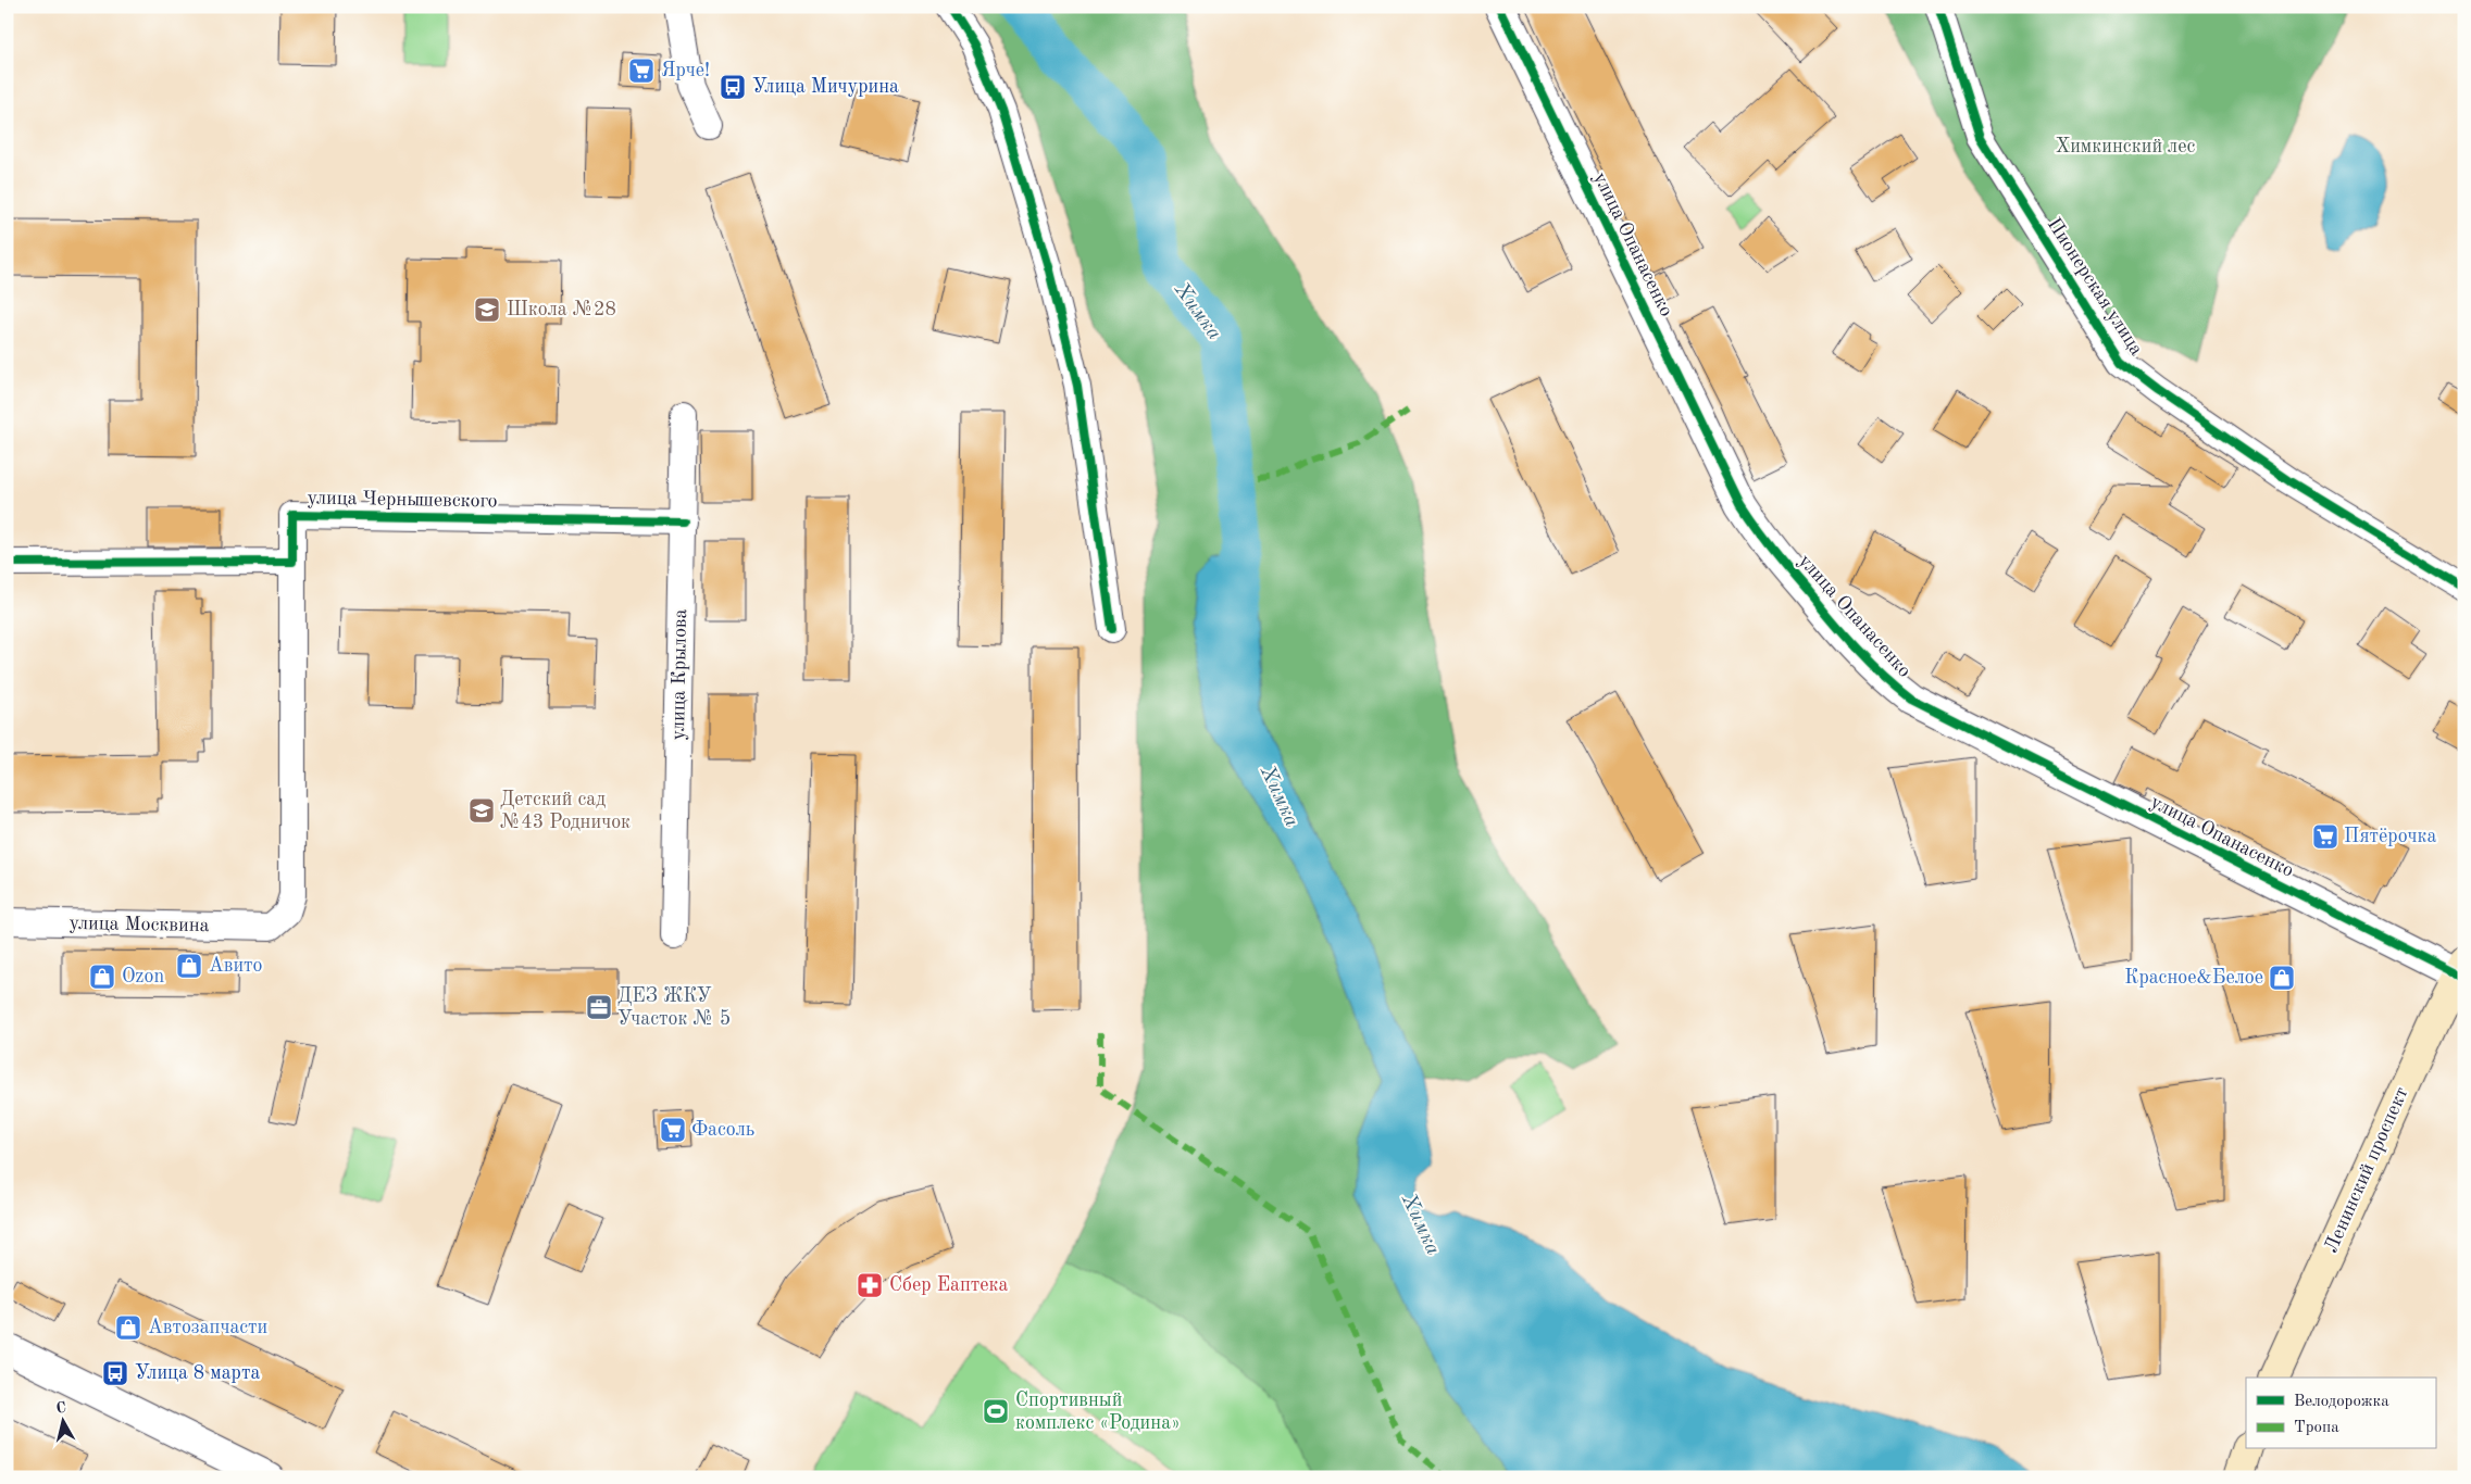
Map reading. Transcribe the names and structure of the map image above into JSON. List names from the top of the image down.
{
  "streets": {
    "main road": ["Ленинский проспект"],
    "street": [
      "улица Опанасенко",
      "Пионерская улица",
      "улица Чернышевского",
      "улица Крылова",
      "улица Москвина"
    ]
  },
  "crossings": [
    ["улица Опанасенко", "Ленинский проспект"],
    ["улица Чернышевского", "улица Крылова"],
    ["улица Чернышевского", "улица Москвина"]
  ],
  "water": ["Химка"],
  "parks": ["Химкинский лес"],
  "places": {
    "supermarket": ["Ярче!", "Пятёрочка", "Фасоль"],
    "bus stop": ["Улица Мичурина", "Улица 8 марта"],
    "school or university": ["Школа №28", "Детский сад №43 Родничок"],
    "shop": [
      "Авито",
      "Ozon",
      "Красное&Белое",
      "Автозапчасти"
    ],
    "office": ["ДЕЗ ЖКУ Участок № 5"],
    "pharmacy": ["Сбер Еаптека"],
    "sports": ["Спортивный комплекс «Родина»"]
  },
  "legend": ["Велодорожка", "Тропа"],
  "north": "top"
}
